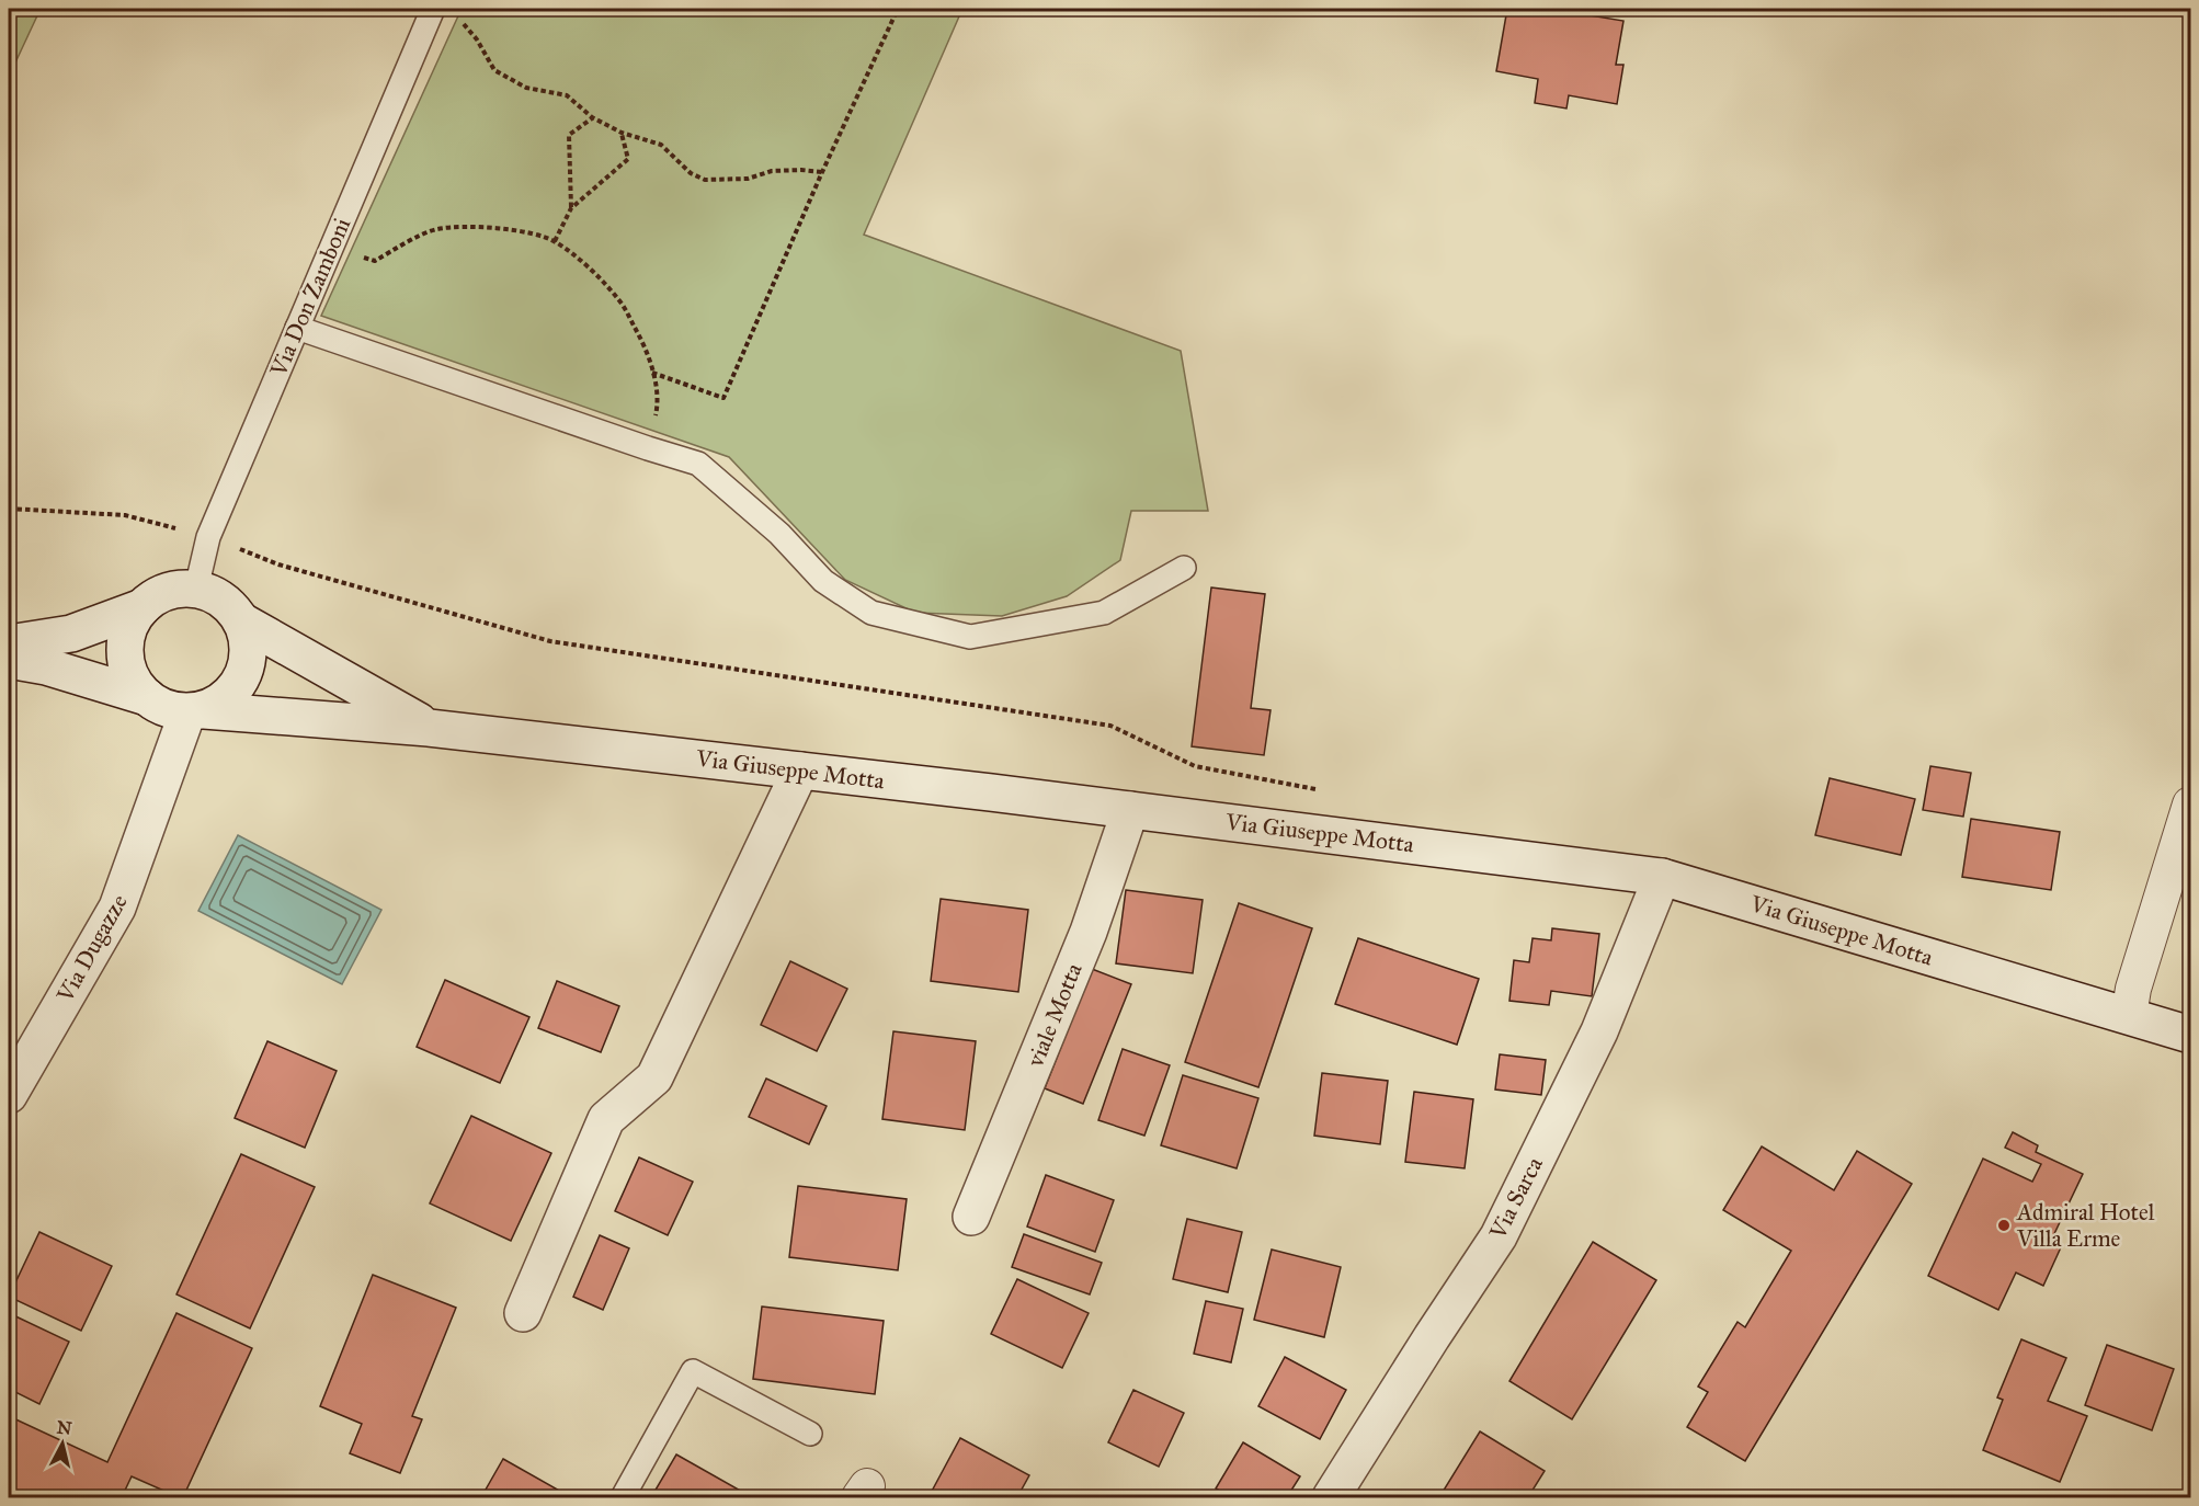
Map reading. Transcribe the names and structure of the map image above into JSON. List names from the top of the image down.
{
  "streets": {
    "main road": [
      "Via Giuseppe Motta",
      "Via Dugazze",
      "viale Motta",
      "Via Sarca"
    ],
    "lane": ["Via Don Zamboni"]
  },
  "crossings": [
    ["Via Don Zamboni", "Via Giuseppe Motta"],
    ["Via Don Zamboni", "Via Dugazze"],
    ["Via Giuseppe Motta", "Via Dugazze"],
    ["Via Giuseppe Motta", "viale Motta"],
    ["Via Giuseppe Motta", "Via Sarca"]
  ],
  "places": ["Admiral Hotel Villa Erme"],
  "north": "top"
}
